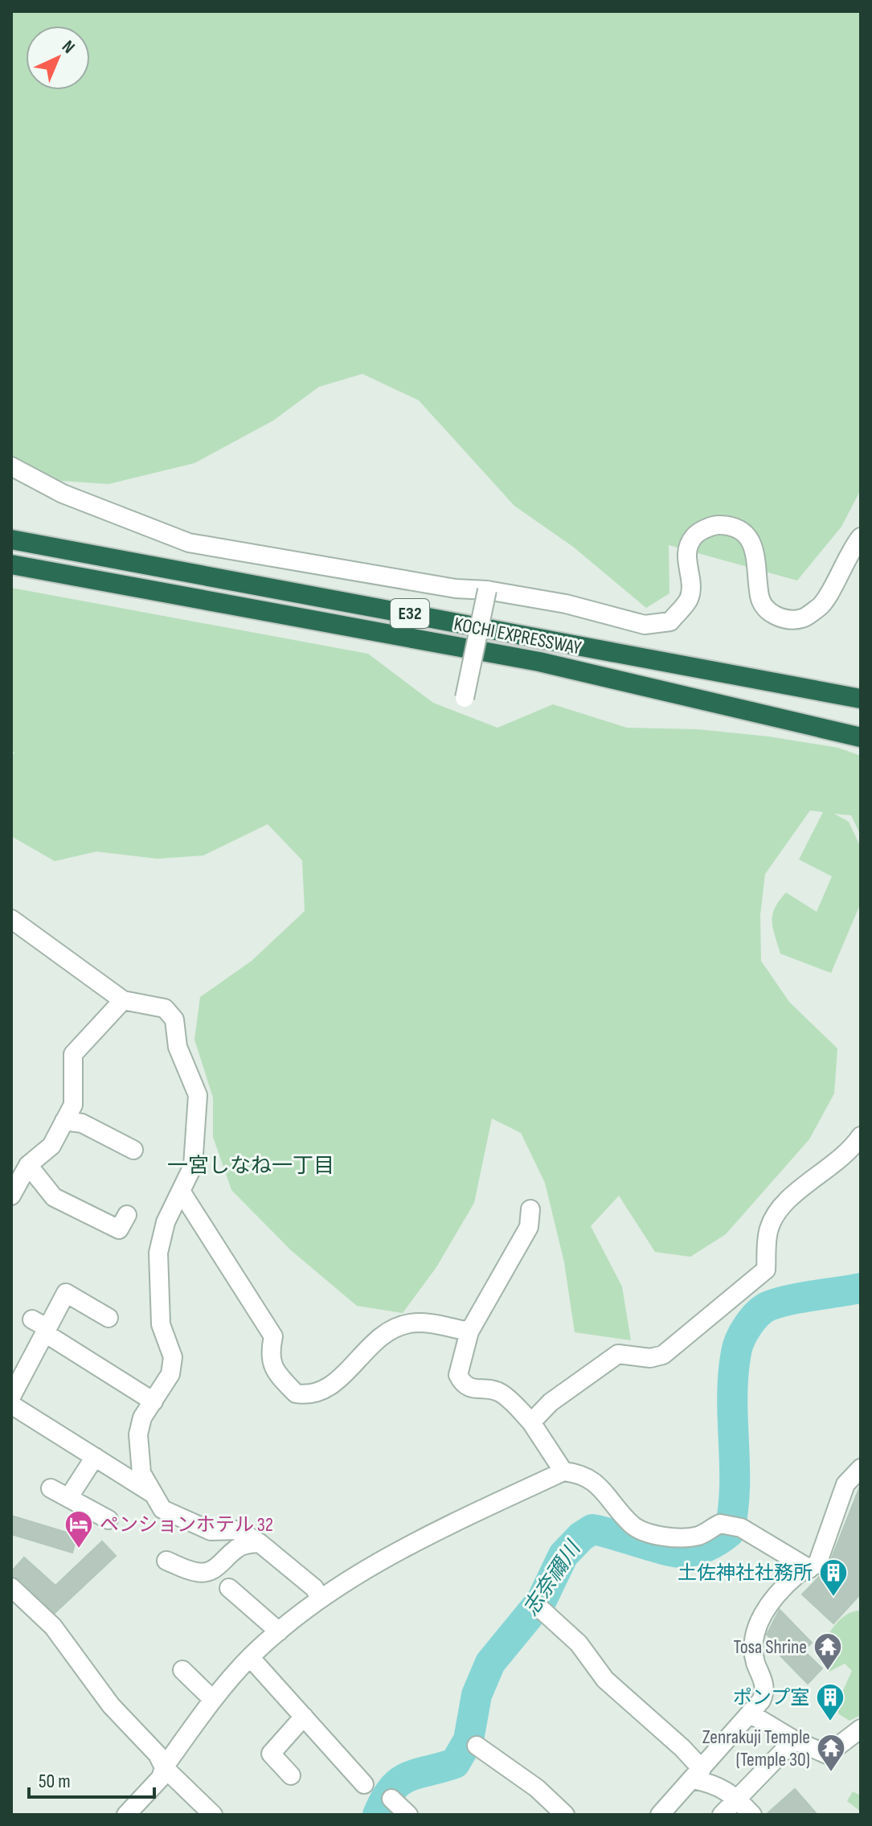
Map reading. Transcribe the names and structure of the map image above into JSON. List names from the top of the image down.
{
  "streets": {
    "highway": ["E32", "KOCHI EXPRESSWAY"]
  },
  "districts": ["一宮しなね一丁目"],
  "water": ["志奈禰川"],
  "places": {
    "hotel": ["ペンションホテル 32"],
    "building": ["土佐神社社務所", "ポンプ室"],
    "temple": ["Tosa Shrine", "Zenrakuji Temple (Temple 30)"]
  },
  "scale_bar": "50 m",
  "north": "top right"
}
